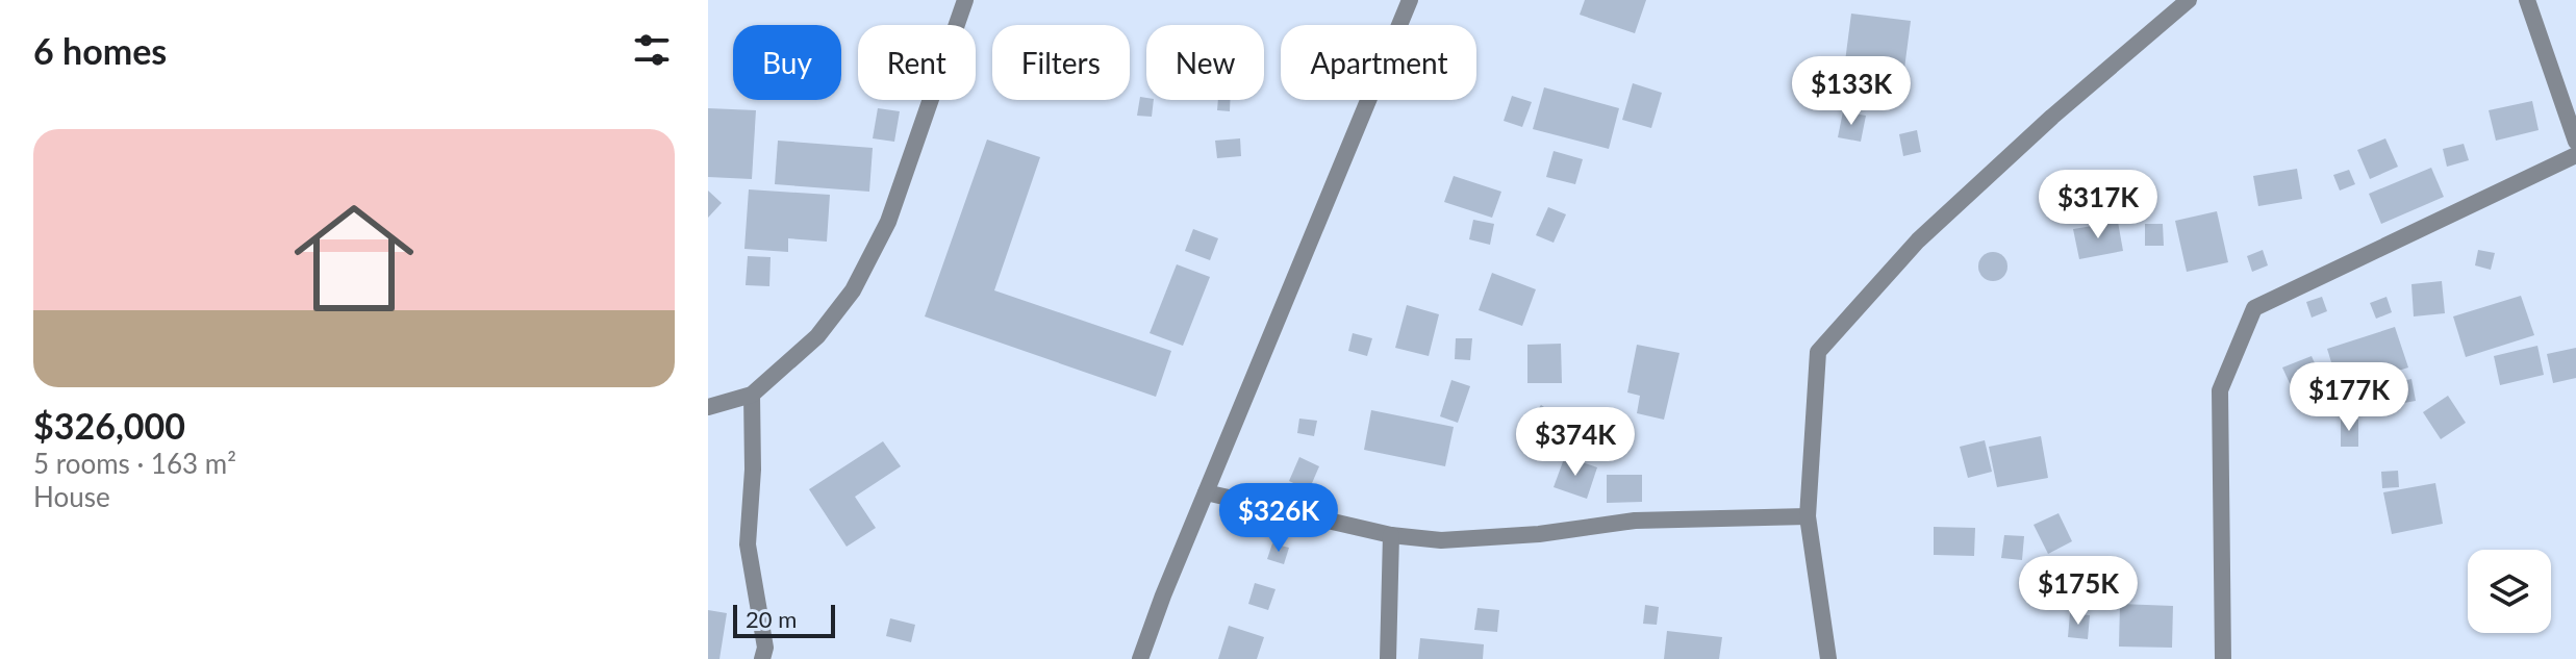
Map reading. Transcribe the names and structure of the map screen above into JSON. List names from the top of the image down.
{
  "scale_bar": "20 m",
  "page": {
    "heading": "6 homes",
    "chip": [
      "Buy",
      "Rent",
      "Filters",
      "New",
      "Apartment"
    ],
    "price": [
      "$133K",
      "$317K",
      "$177K",
      "$374K",
      "$326K",
      "$175K"
    ],
    "list": [
      {
        "name": "$326,000",
        "note": "5 rooms · 163 m² · House"
      }
    ],
    "scale": "20 m"
  }
}
